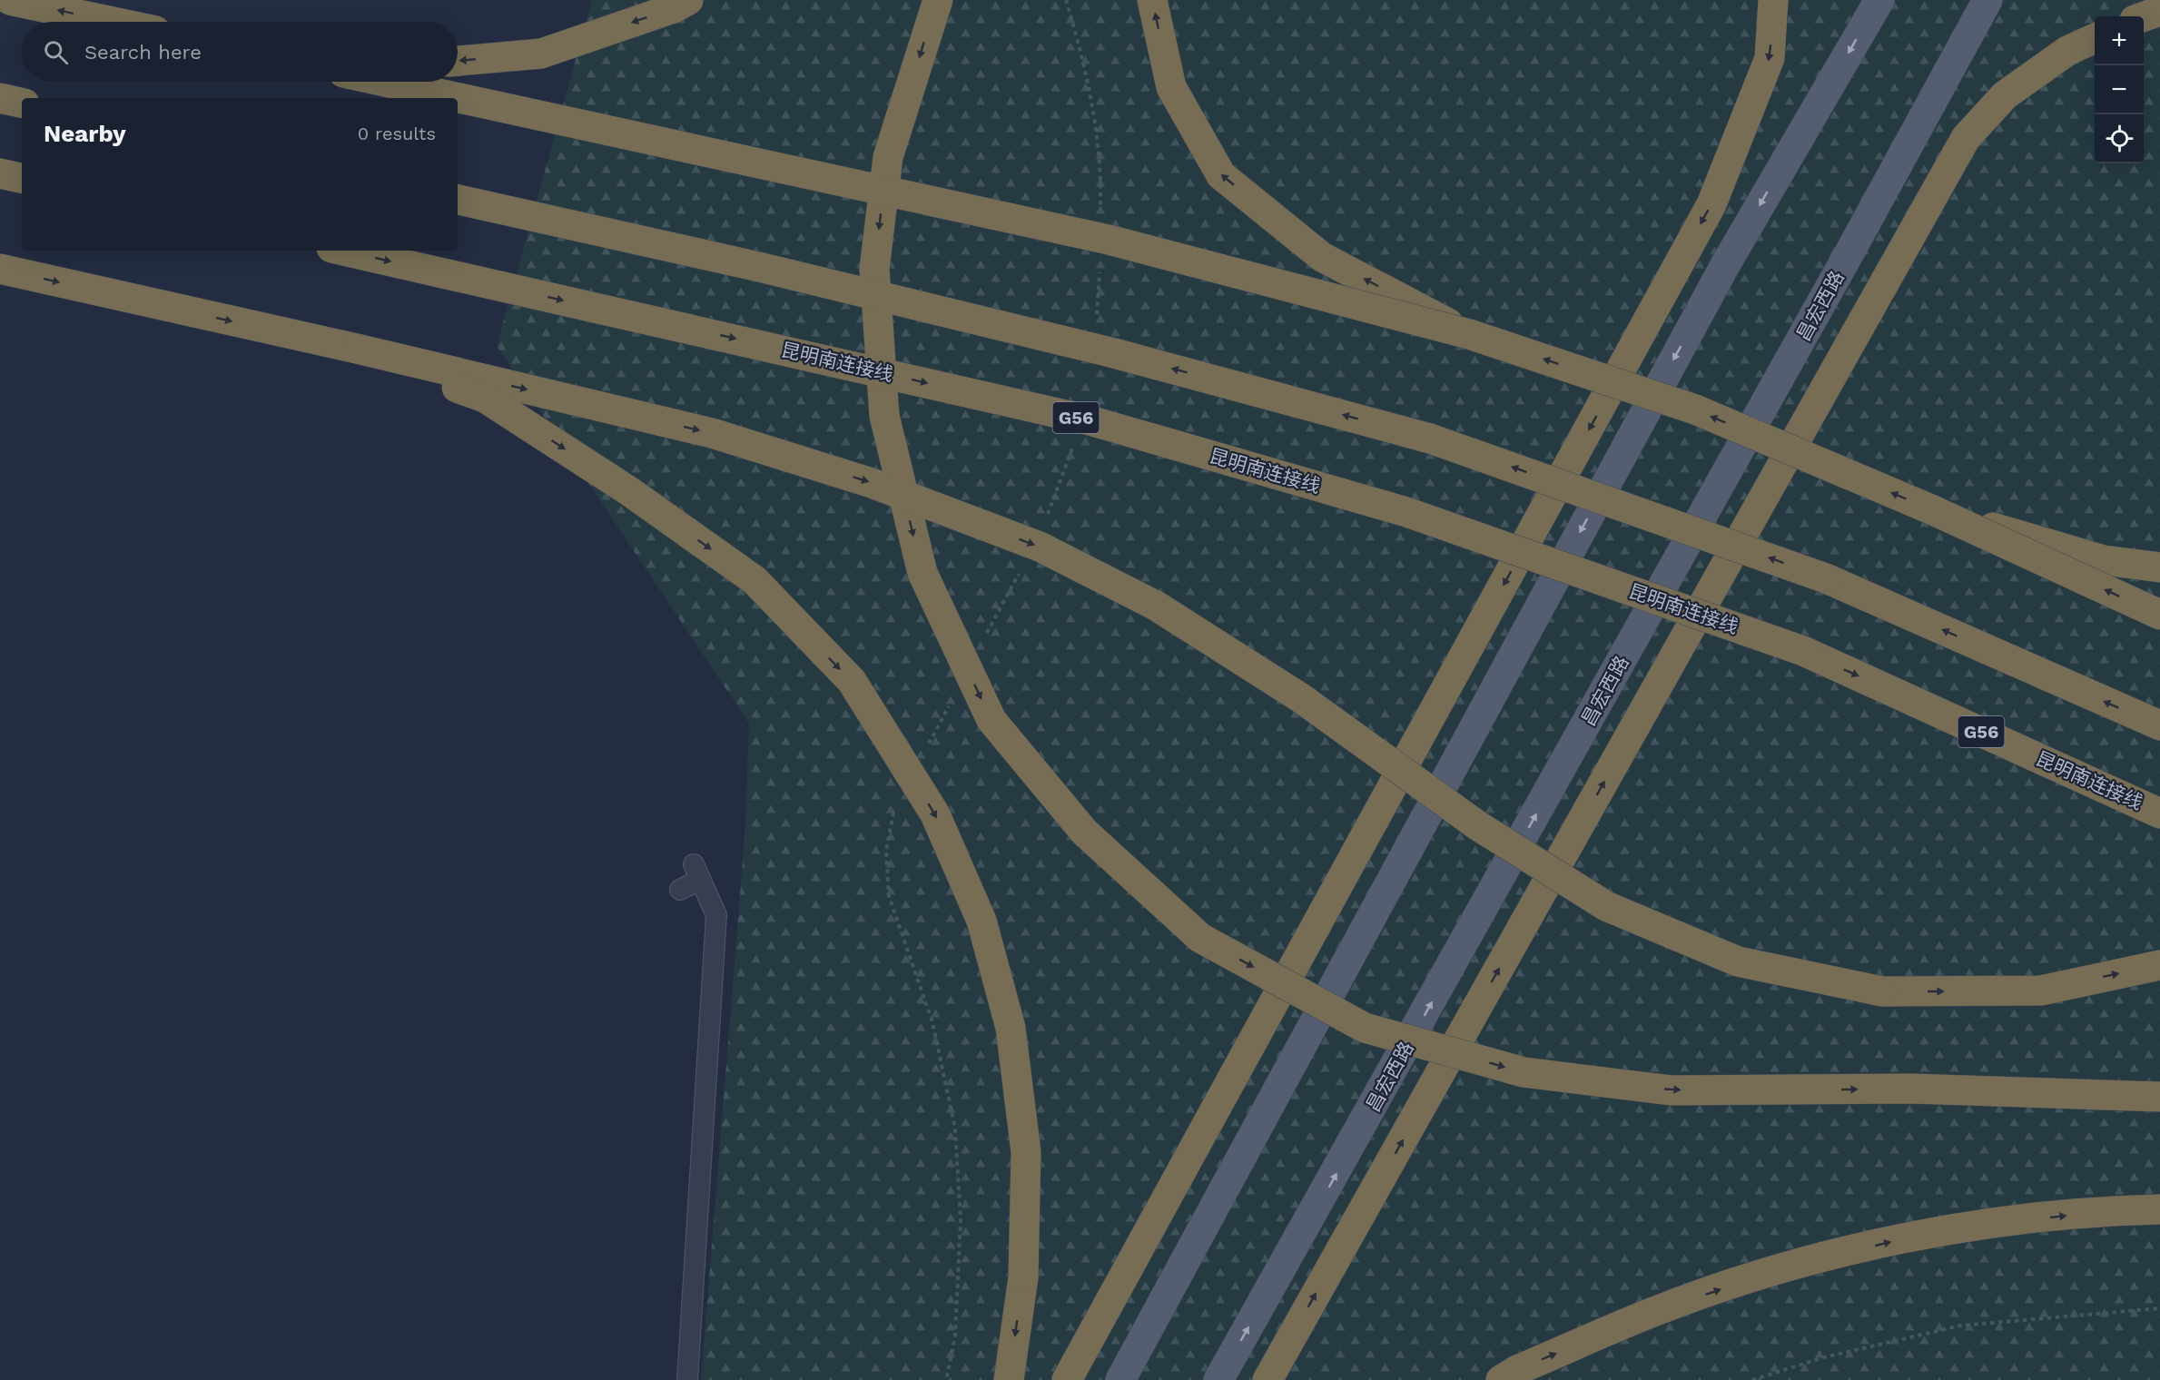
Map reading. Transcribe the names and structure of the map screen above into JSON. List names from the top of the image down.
{
  "streets": {
    "highway": ["昆明南连接线", "G56"],
    "main road": ["昌宏西路"]
  },
  "page": {
    "map_buttons": ["+", "−"],
    "search": "Search here",
    "heading": ["Nearby", "0 results"]
  }
}
